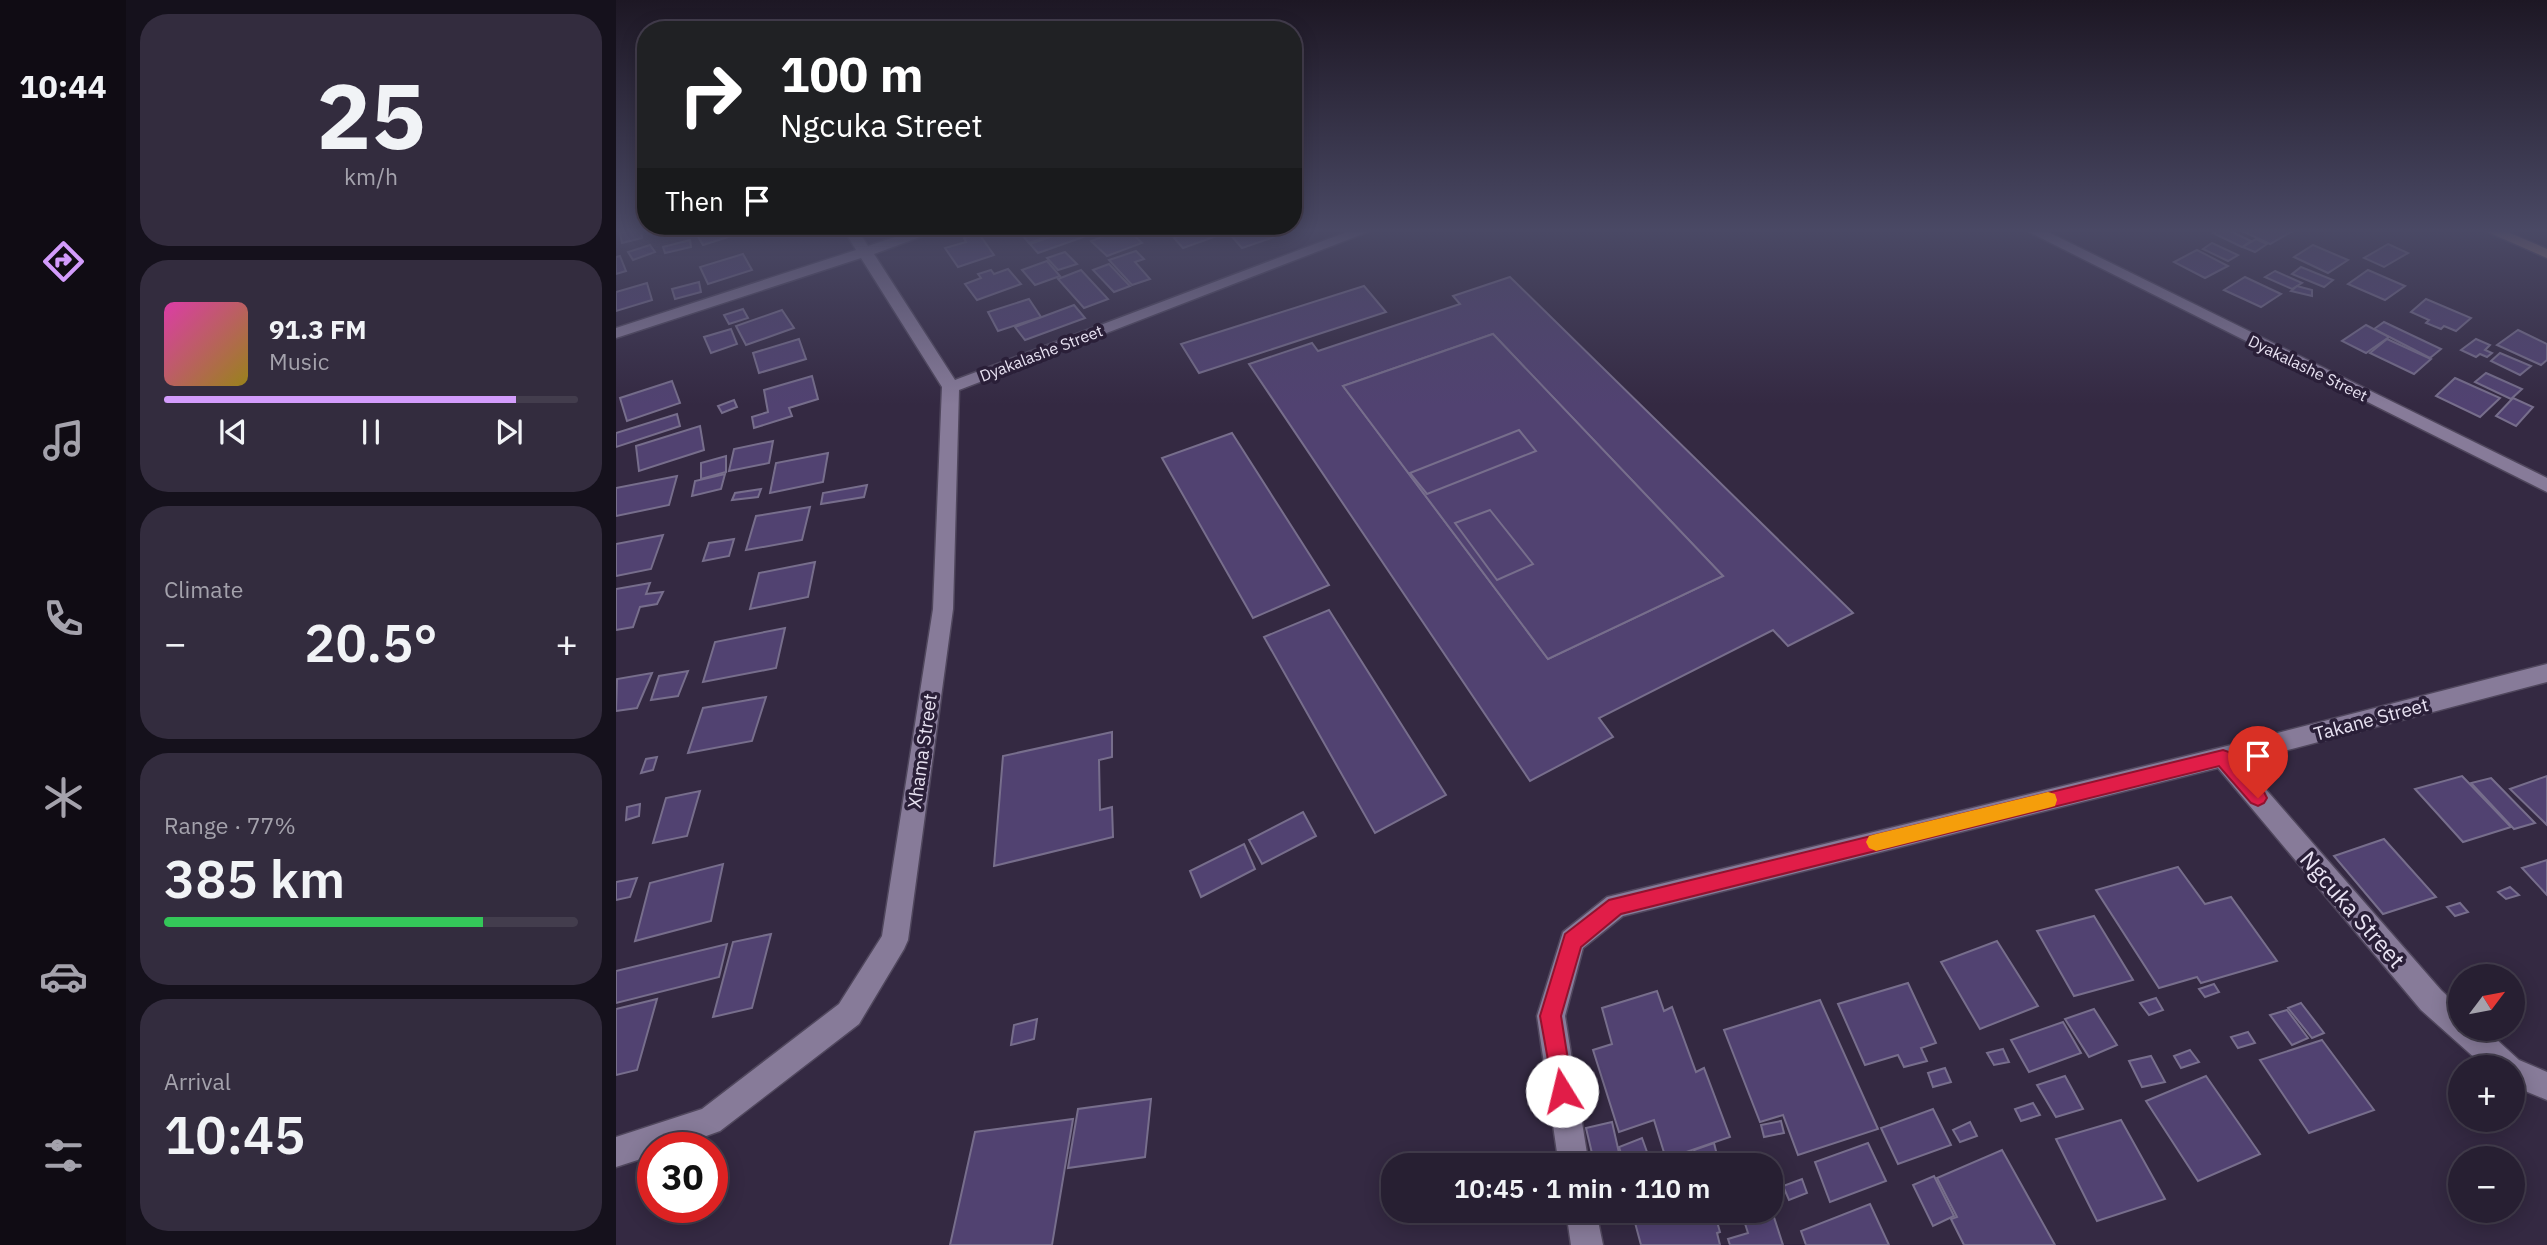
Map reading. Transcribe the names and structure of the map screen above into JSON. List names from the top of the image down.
{
  "streets": {
    "street": [
      "Dyakalashe Street",
      "Takane Street",
      "Xhama Street",
      "Ngcuka Street"
    ]
  },
  "crossings": [
    ["Dyakalashe Street", "Xhama Street"],
    ["Takane Street", "Ngcuka Street"]
  ],
  "north": "top right",
  "page": {
    "tabs": "10:44",
    "tile": [
      ["25", "km/h"],
      "Climate",
      ["Range · 77%", "385 km"],
      ["Arrival", "10:45"]
    ],
    "turn": ["100 m", "Ngcuka Street"],
    "then": "Then",
    "song": ["91.3 FM", "Music"],
    "heat": ["−", "20.5°", "+"],
    "map_buttons": ["+", "−"],
    "limit": "30",
    "trip": "10:45 · 1 min · 110 m"
  }
}
